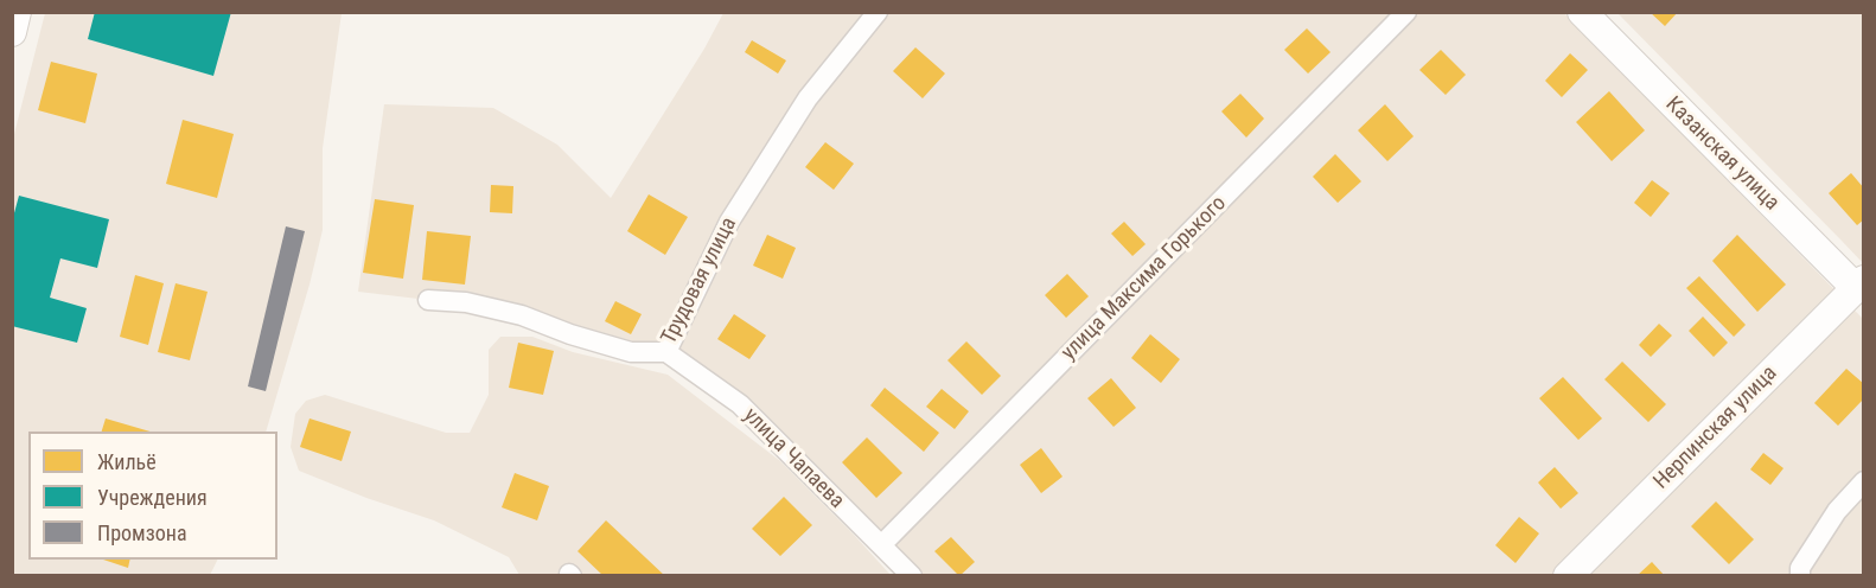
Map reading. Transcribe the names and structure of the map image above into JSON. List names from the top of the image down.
{
  "streets": {
    "main road": ["Казанская улица", "Нерпинская улица"],
    "street": ["улица Максима Горького", "Трудовая улица", "улица Чапаева"]
  },
  "crossings": [
    ["Казанская улица", "Нерпинская улица"],
    ["улица Максима Горького", "улица Чапаева"],
    ["Трудовая улица", "улица Чапаева"]
  ],
  "legend": ["Жильё", "Учреждения", "Промзона"]
}
